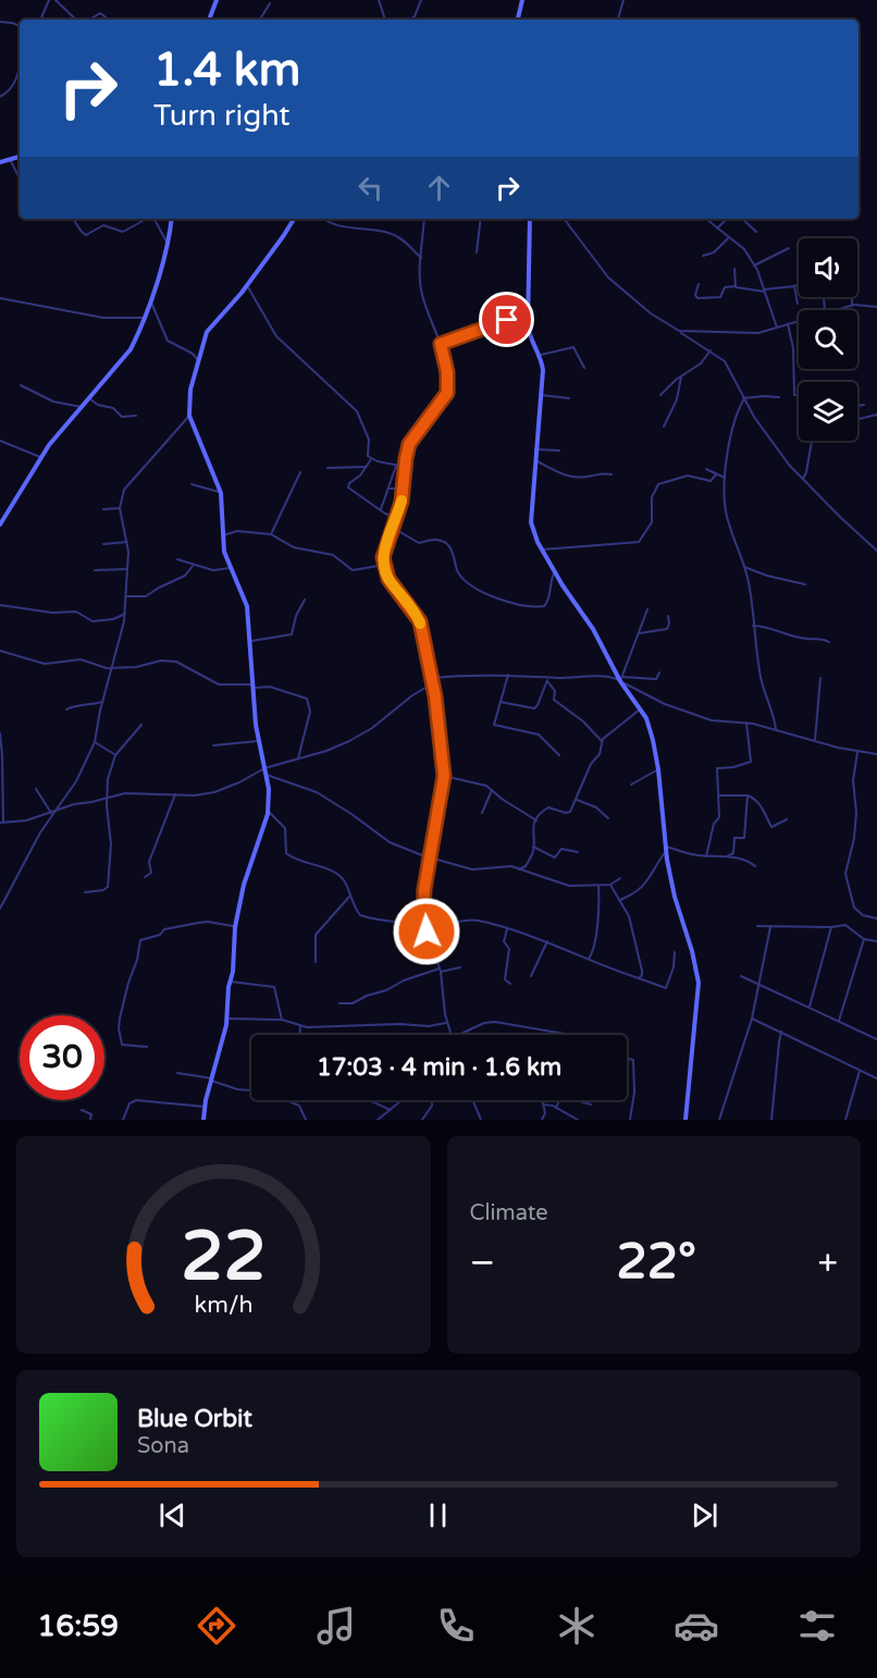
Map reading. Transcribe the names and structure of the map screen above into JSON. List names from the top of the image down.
{
  "page": {
    "turn": ["1.4 km", "Turn right"],
    "limit": "30",
    "trip": "17:03 · 4 min · 1.6 km",
    "tile": "Climate",
    "heat": ["−", "22°", "+"],
    "song": ["Blue Orbit", "Sona"],
    "tabs": "16:59",
    "gauge": ["22", "km/h"]
  }
}
